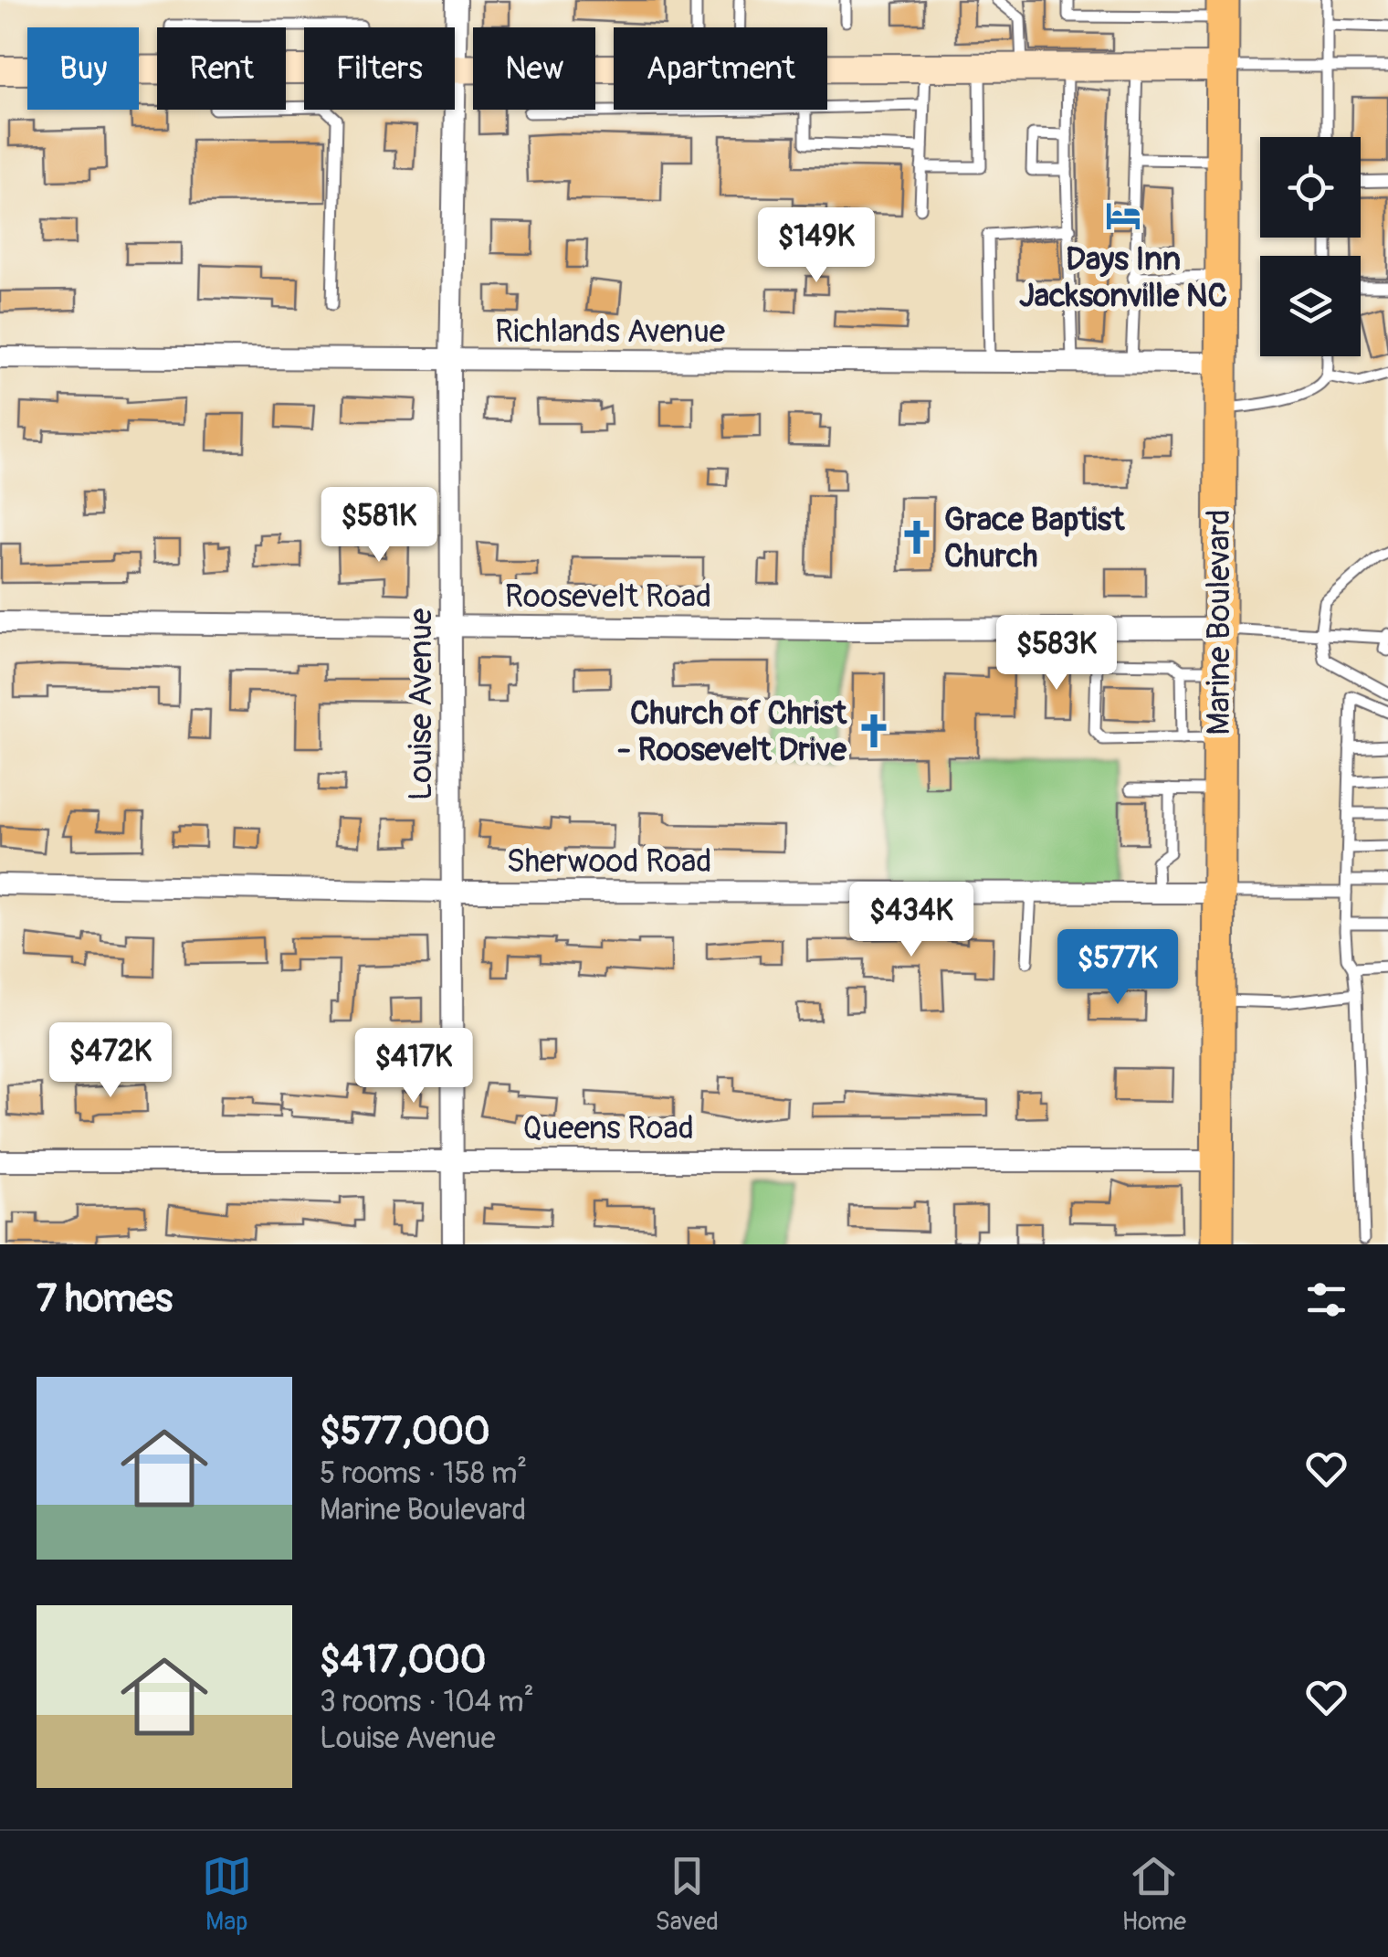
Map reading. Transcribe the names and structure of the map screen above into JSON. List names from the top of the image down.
{
  "streets": {
    "main road": ["Marine Boulevard"],
    "street": [
      "Richlands Avenue",
      "Roosevelt Road",
      "Louise Avenue",
      "Sherwood Road",
      "Queens Road"
    ]
  },
  "crossings": [
    ["Richlands Avenue", "Marine Boulevard"],
    ["Richlands Avenue", "Louise Avenue"],
    ["Roosevelt Road", "Marine Boulevard"],
    ["Roosevelt Road", "Louise Avenue"],
    ["Marine Boulevard", "Sherwood Road"],
    ["Marine Boulevard", "Queens Road"],
    ["Louise Avenue", "Sherwood Road"],
    ["Louise Avenue", "Queens Road"]
  ],
  "places": {
    "hotel": ["Days Inn Jacksonville NC"],
    "church": ["Grace Baptist Church", "Church of Christ - Roosevelt Drive"]
  },
  "page": {
    "chip": [
      "Buy",
      "Rent",
      "Filters",
      "New",
      "Apartment"
    ],
    "price": [
      "$149K",
      "$581K",
      "$583K",
      "$434K",
      "$577K",
      "$472K",
      "$417K"
    ],
    "heading": "7 homes",
    "list": [
      {
        "name": "$577,000",
        "note": "5 rooms · 158 m² · Marine Boulevard"
      },
      {
        "name": "$417,000",
        "note": "3 rooms · 104 m² · Louise Avenue"
      }
    ],
    "tabs": ["Map", "Saved", "Home"]
  }
}
